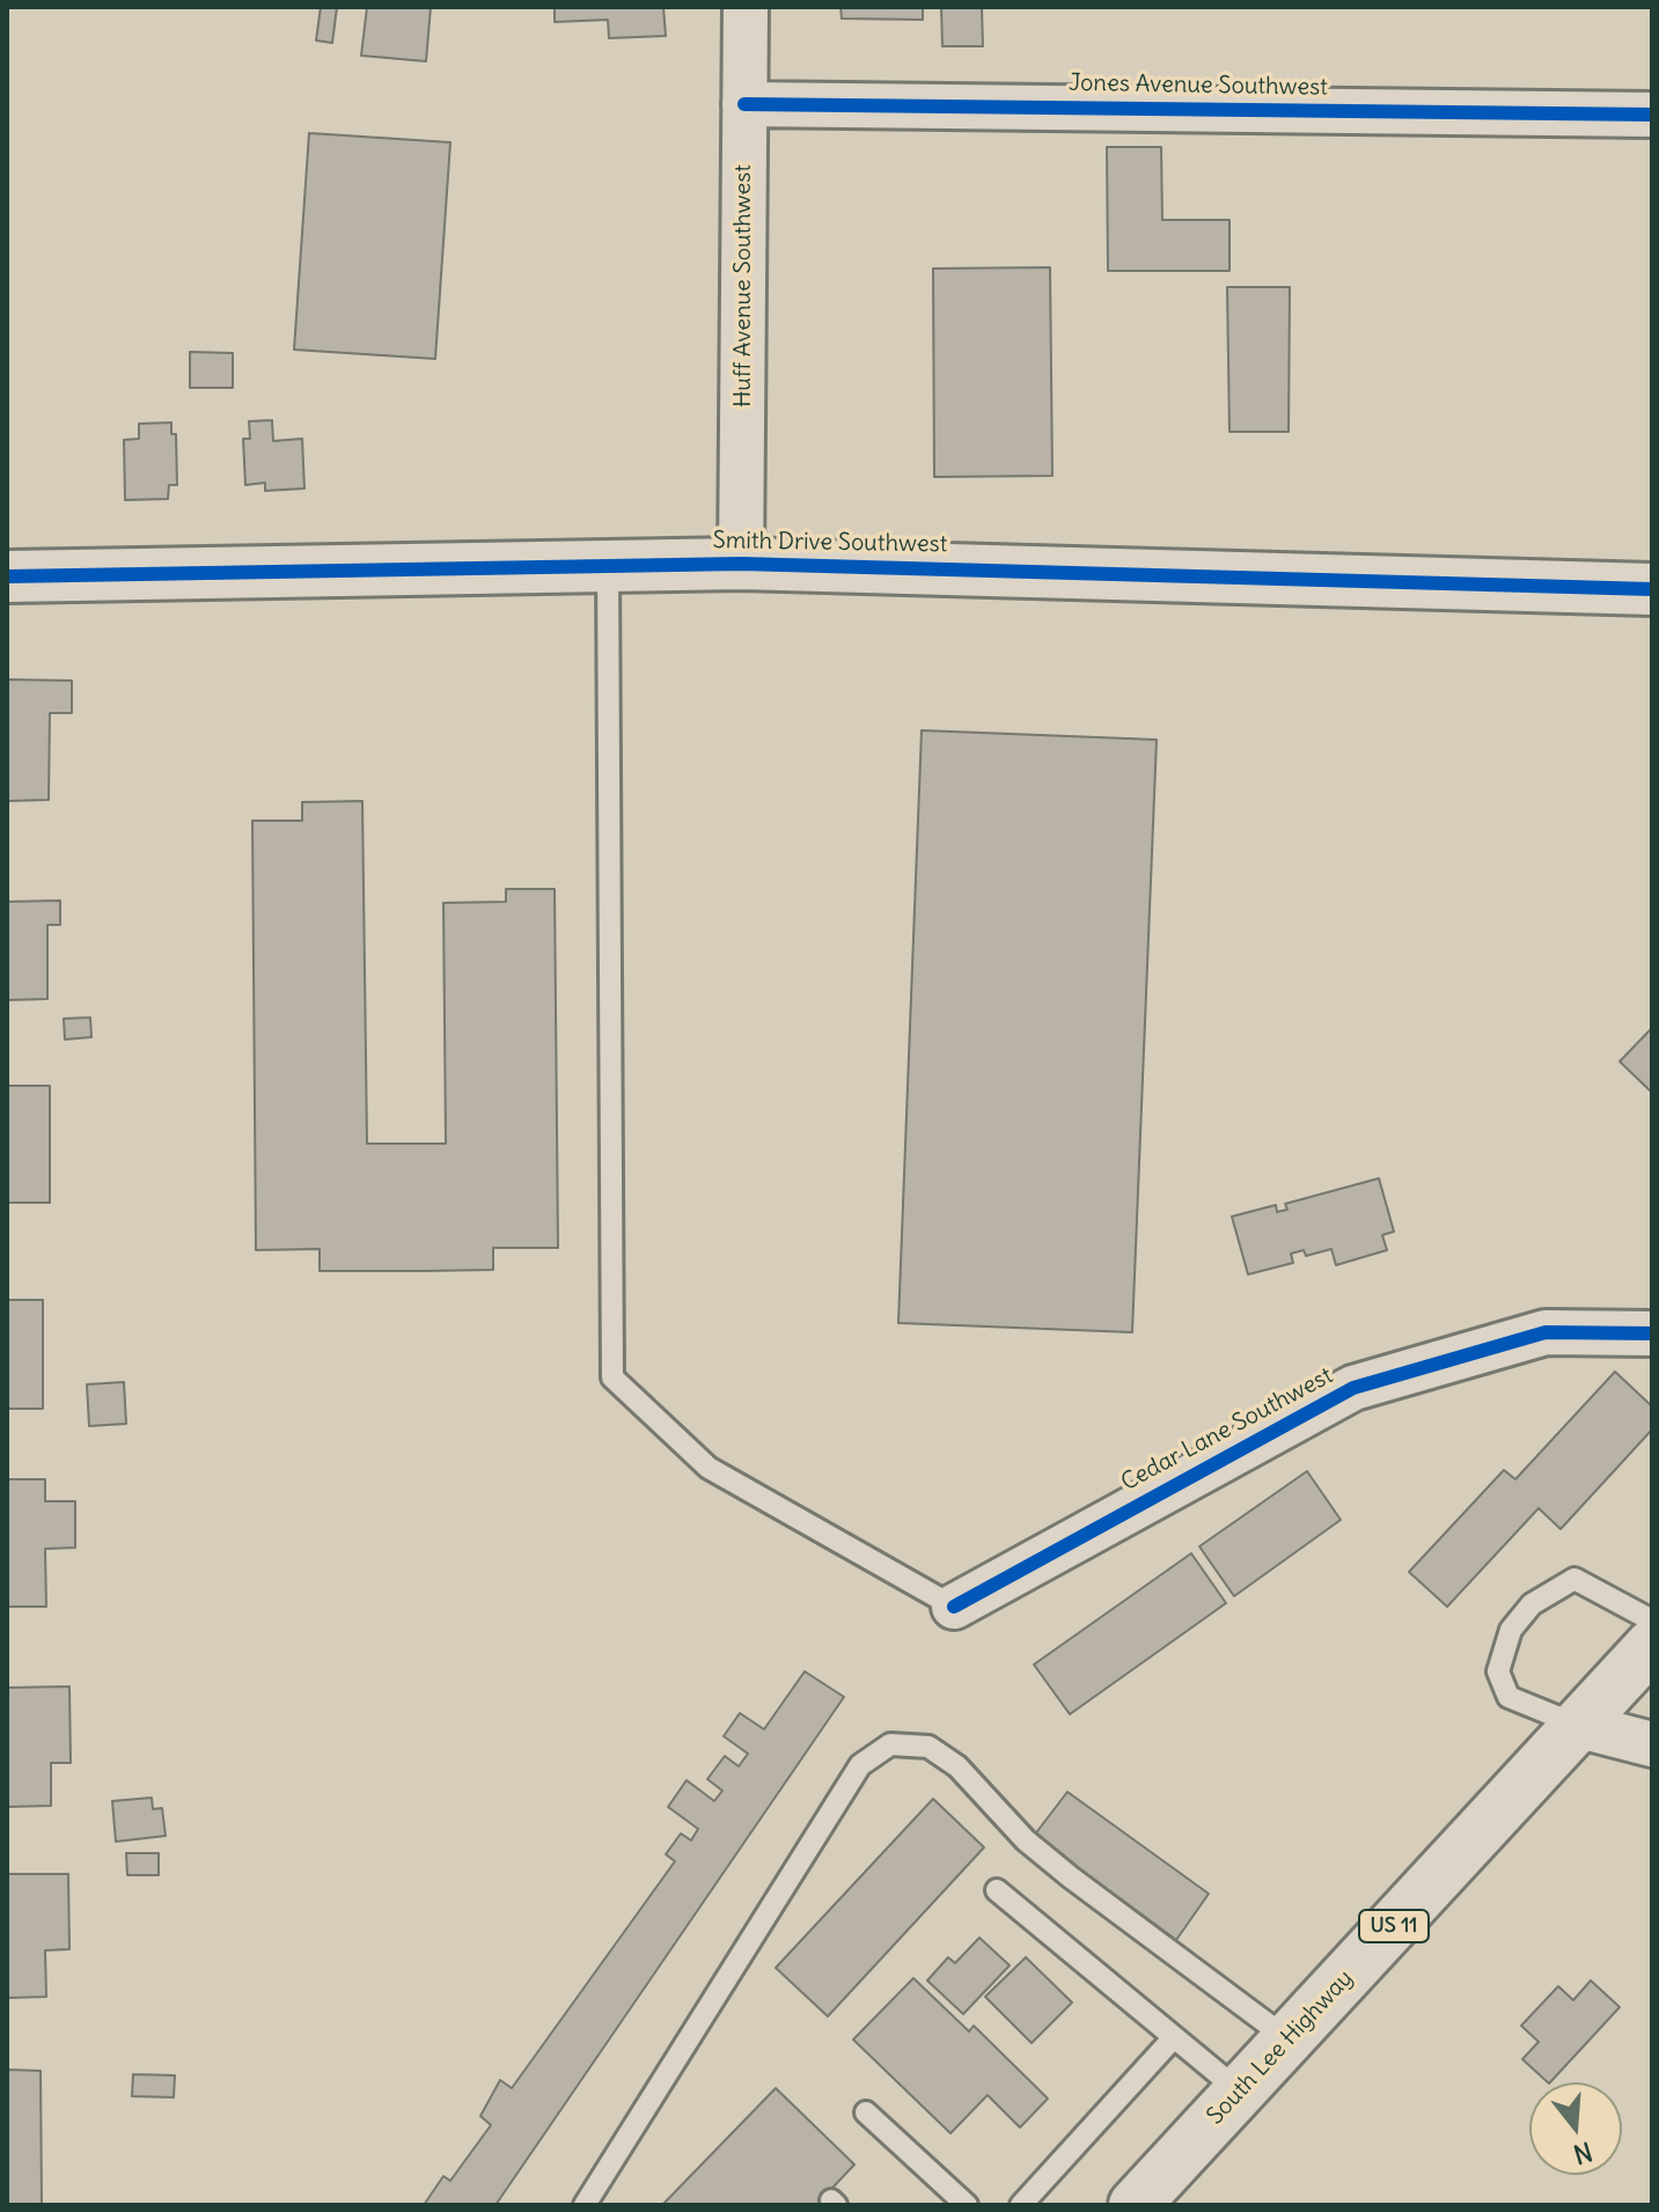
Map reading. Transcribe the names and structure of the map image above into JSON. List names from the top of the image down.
{
  "streets": {
    "street": [
      "Jones Avenue Southwest",
      "Huff Avenue Southwest",
      "Smith Drive Southwest",
      "Cedar Lane Southwest",
      "US 11",
      "South Lee Highway"
    ]
  },
  "crossings": [
    ["Jones Avenue Southwest", "Huff Avenue Southwest"],
    ["Huff Avenue Southwest", "Smith Drive Southwest"]
  ],
  "north": "bottom"
}
